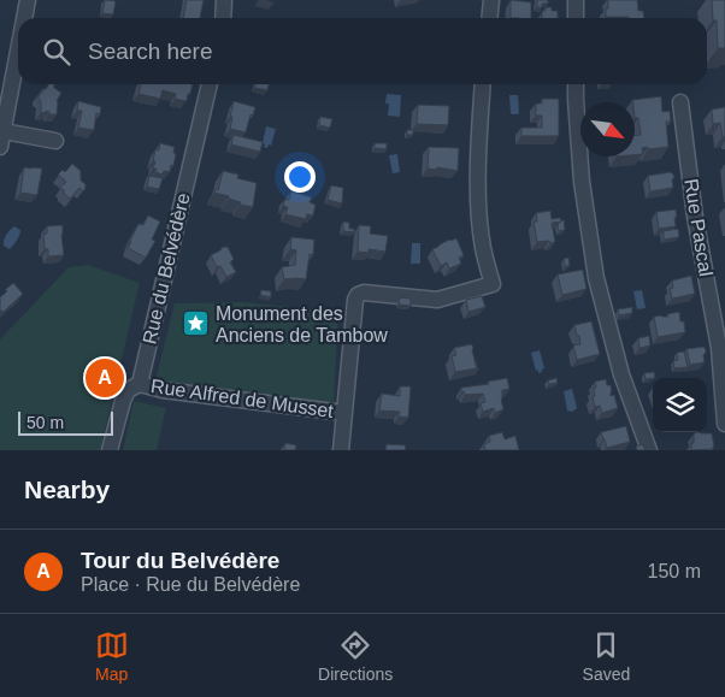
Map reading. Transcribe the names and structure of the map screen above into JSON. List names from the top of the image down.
{
  "streets": {
    "street": ["Rue Pascal", "Rue du Belvédère", "Rue Alfred de Musset"]
  },
  "crossings": [
    ["Rue du Belvédère", "Rue Alfred de Musset"]
  ],
  "places": {
    "place": ["Monument des Anciens de Tambow"]
  },
  "scale_bar": "50 m",
  "north": "bottom right",
  "page": {
    "search": "Search here",
    "pins": "A",
    "scale": "50 m",
    "heading": "Nearby",
    "list": [
      {
        "mark": "A",
        "name": "Tour du Belvédère",
        "note": "Place · Rue du Belvédère",
        "value": "150 m"
      }
    ],
    "nav": ["Map", "Directions", "Saved"]
  }
}
